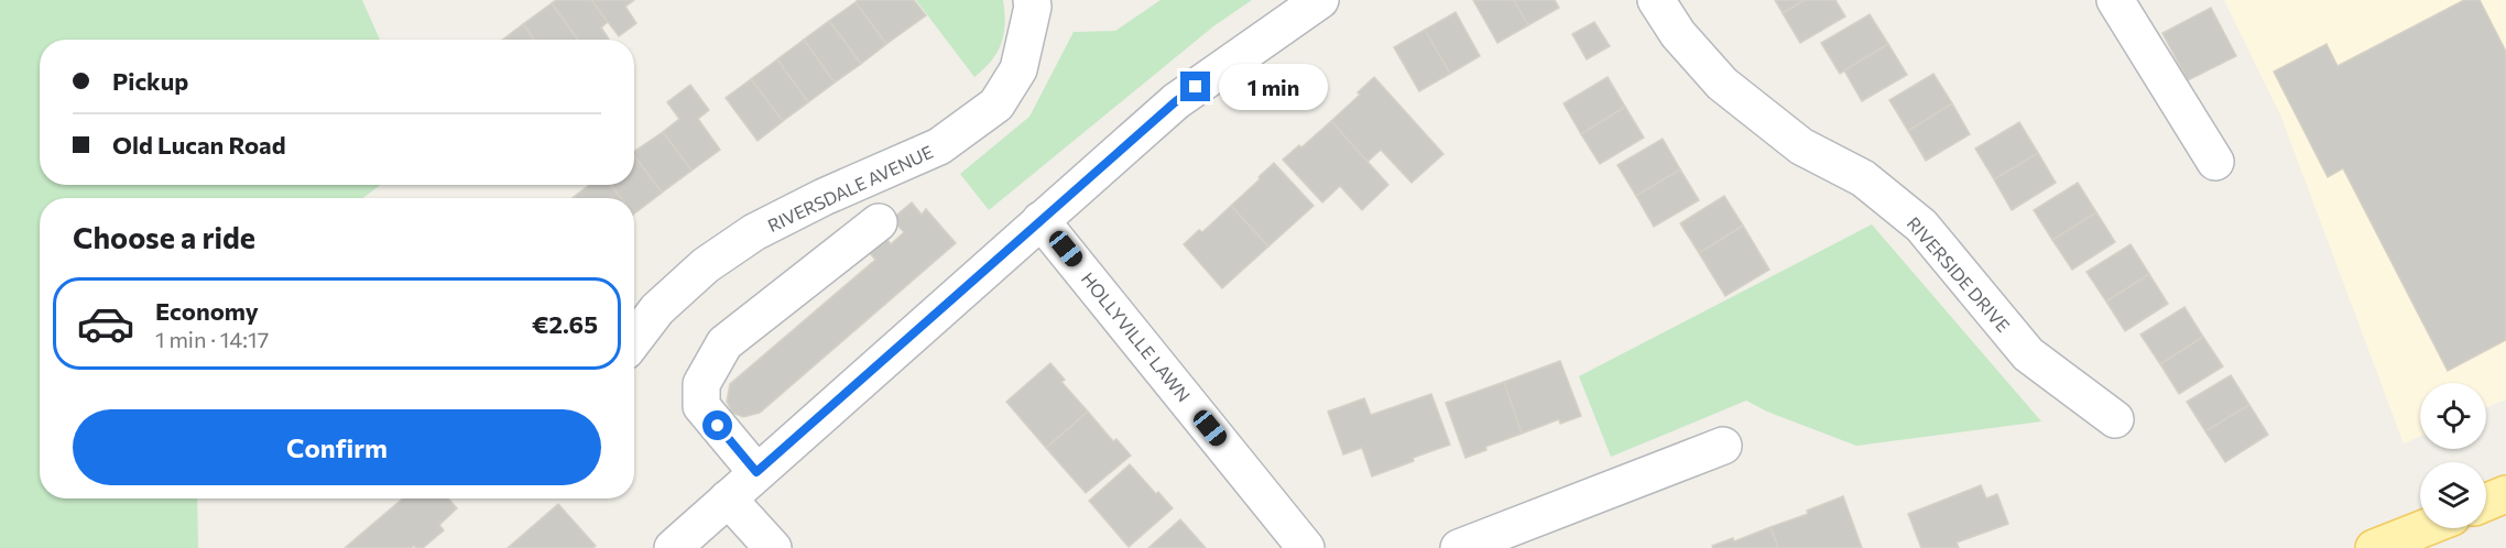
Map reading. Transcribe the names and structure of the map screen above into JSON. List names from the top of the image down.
{
  "streets": {
    "street": ["RIVERSDALE AVENUE", "RIVERSIDE DRIVE", "HOLLYVILLE LAWN"]
  },
  "page": {
    "banner": ["Pickup", "Old Lucan Road"],
    "bubble": "1 min",
    "heading": "Choose a ride",
    "list": [
      {
        "name": "Economy",
        "note": "1 min · 14:17",
        "value": "€2.65"
      }
    ],
    "buttons": "Confirm"
  }
}
